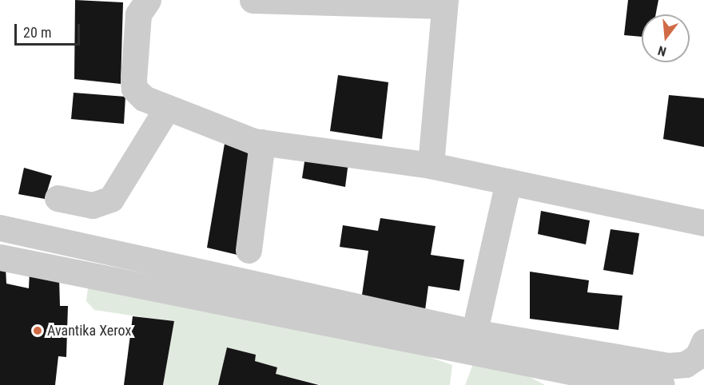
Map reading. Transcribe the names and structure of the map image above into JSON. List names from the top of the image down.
{
  "places": ["Avantika Xerox"],
  "scale_bar": "20 m",
  "north": "bottom"
}
